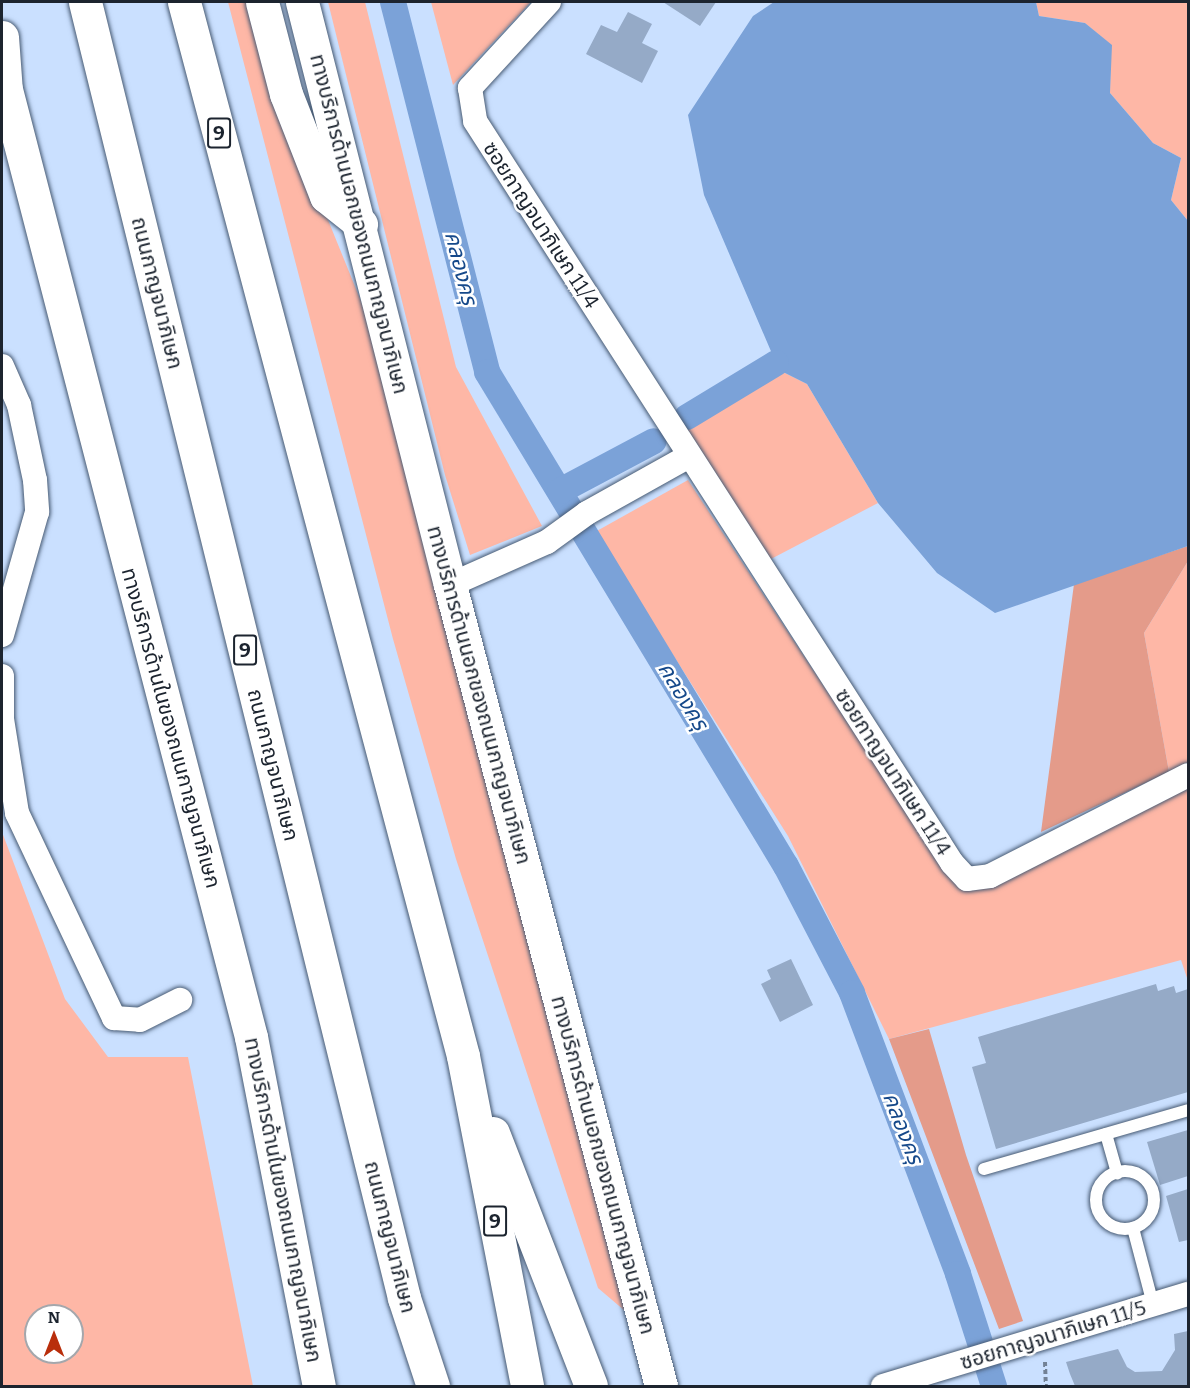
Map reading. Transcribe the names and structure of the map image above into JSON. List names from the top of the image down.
{
  "streets": {
    "main road": [
      "9",
      "ทางบริการด้านนอกของถนนกาญจนาภิเษก",
      "ถนนกาญจนาภิเษก",
      "ทางบริการด้านในของถนนกาญจนาภิเษก"
    ],
    "street": ["ซอยกาญจนาภิเษก 11/4", "ซอยกาญจนาภิเษก 11/5"]
  },
  "water": ["คลองครุ"],
  "north": "top"
}
